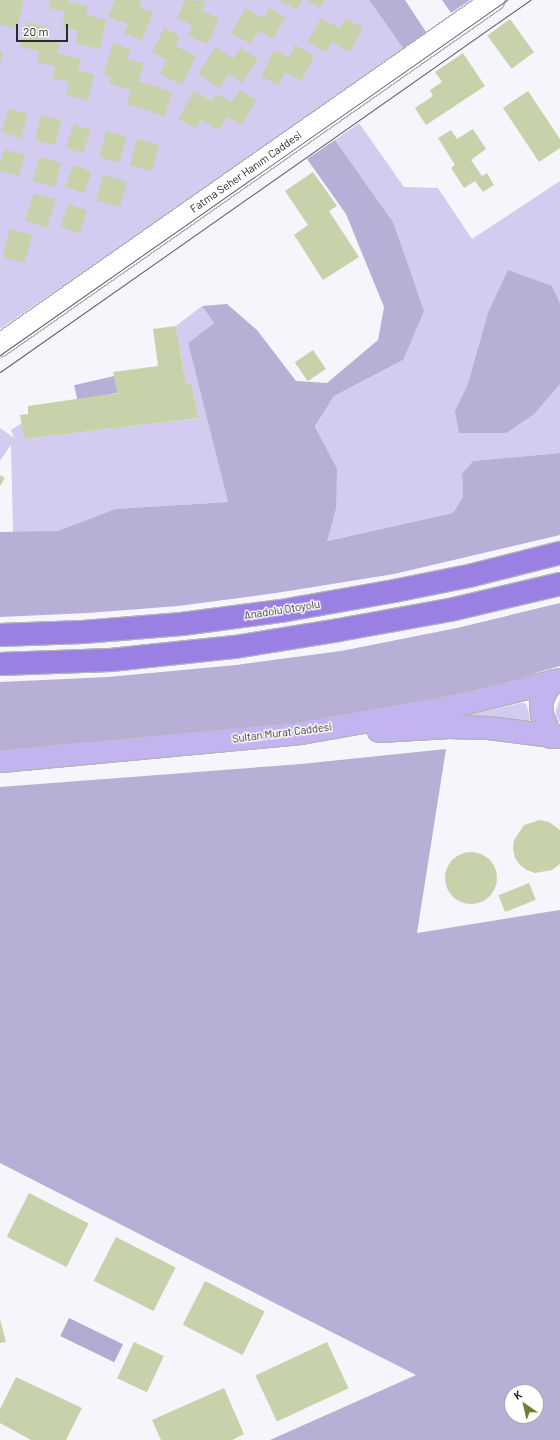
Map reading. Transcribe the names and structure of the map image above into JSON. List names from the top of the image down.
{
  "streets": {
    "highway": ["Anadolu Otoyolu"],
    "main road": ["Sultan Murat Caddesi"],
    "street": ["Fatma Seher Hanım Caddesi"]
  },
  "scale_bar": "20 m",
  "north": "top left"
}
